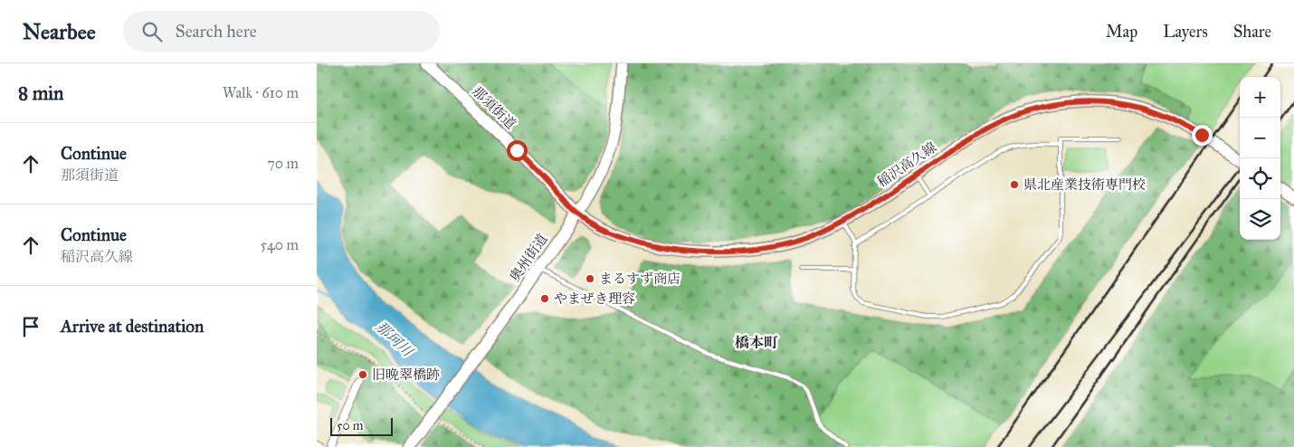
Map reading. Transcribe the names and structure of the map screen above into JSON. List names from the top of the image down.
{
  "streets": {
    "main road": ["那須街道", "稲沢高久線", "奥州街道"]
  },
  "crossings": [
    ["那須街道", "稲沢高久線"],
    ["那須街道", "奥州街道"],
    ["稲沢高久線", "奥州街道"]
  ],
  "districts": ["橋本町"],
  "water": ["那珂川"],
  "places": [
    "県北産業技術専門校",
    "まるすず商店",
    "やまぜき理容",
    "旧晩翠橋跡"
  ],
  "scale_bar": "50 m",
  "page": {
    "header": "Nearbee",
    "search": "Search here",
    "nav": ["Map", "Layers", "Share"],
    "heading": ["8 min", "Walk · 610 m"],
    "map_buttons": ["+", "−"],
    "list": [
      ["Continue", "那須街道", "70 m"],
      ["Continue", "稲沢高久線", "540 m"],
      "Arrive at destination"
    ],
    "scale": "50 m"
  }
}
